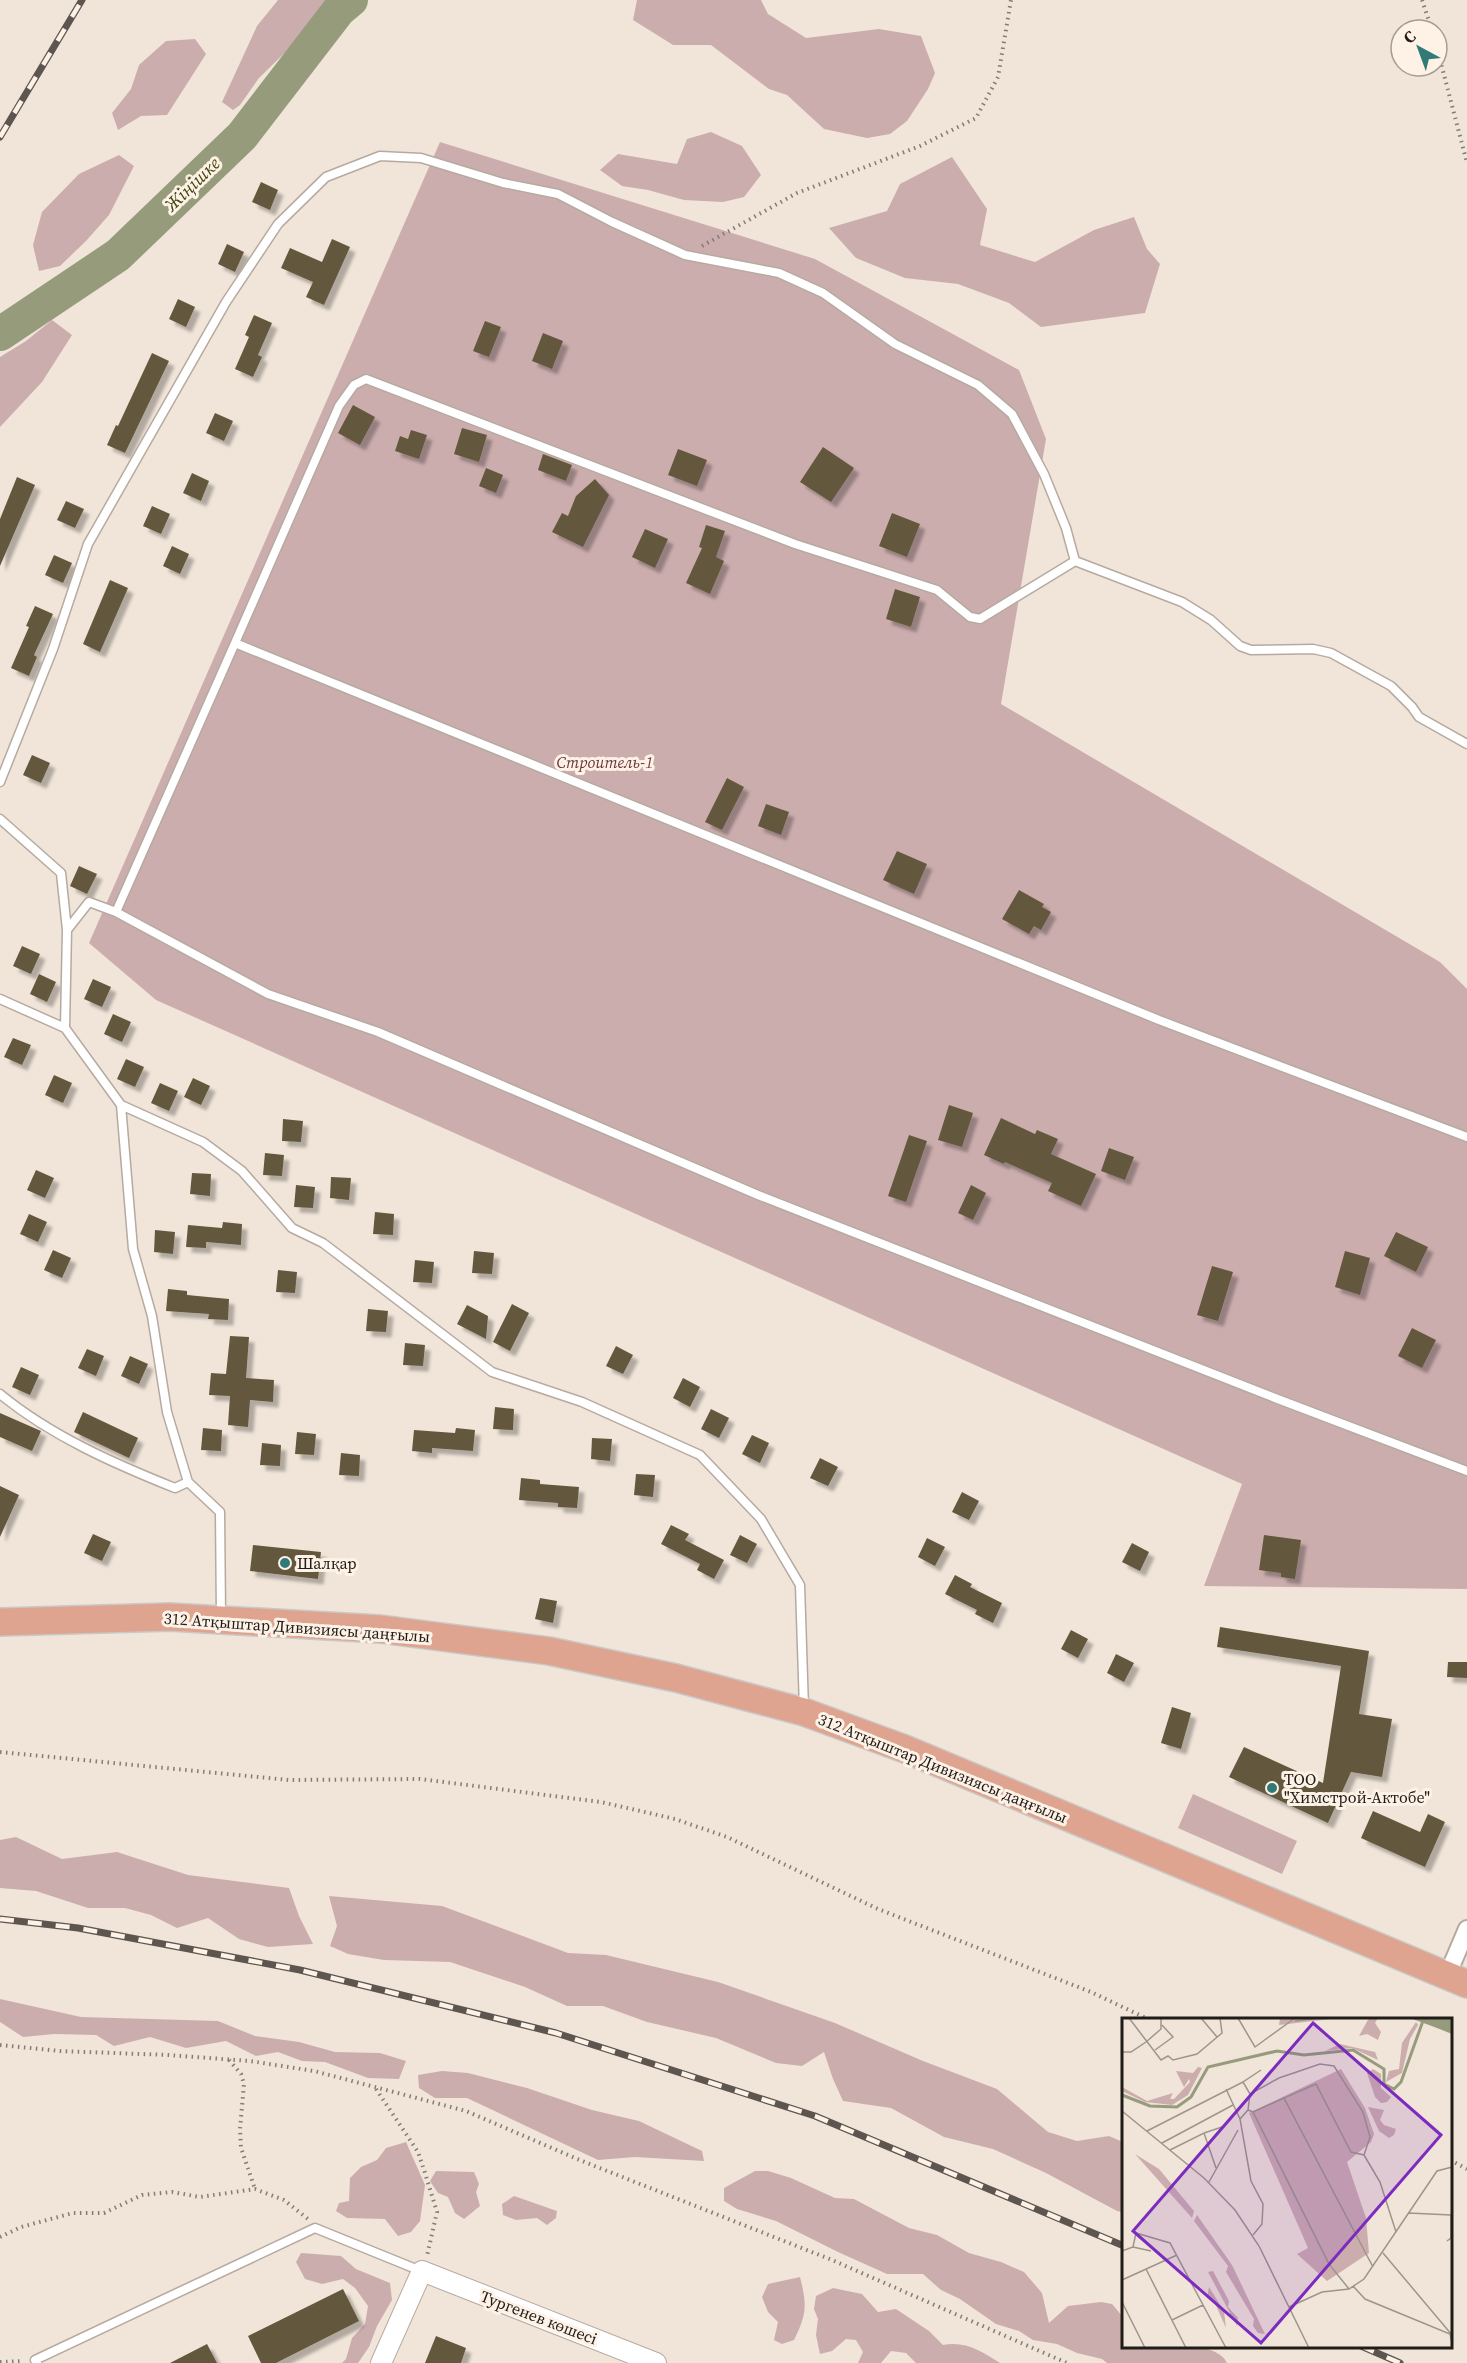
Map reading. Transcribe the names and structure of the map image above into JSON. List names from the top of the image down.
{
  "streets": {
    "highway": ["312 Атқыштар Дивизиясы даңғылы"],
    "street": ["Тургенев көшесі"]
  },
  "water": ["Жіңішке"],
  "parks": ["Строитель-1"],
  "places": ["Шалқар", "ТОО \"Химстрой-Актобе\""],
  "north": "top left"
}
